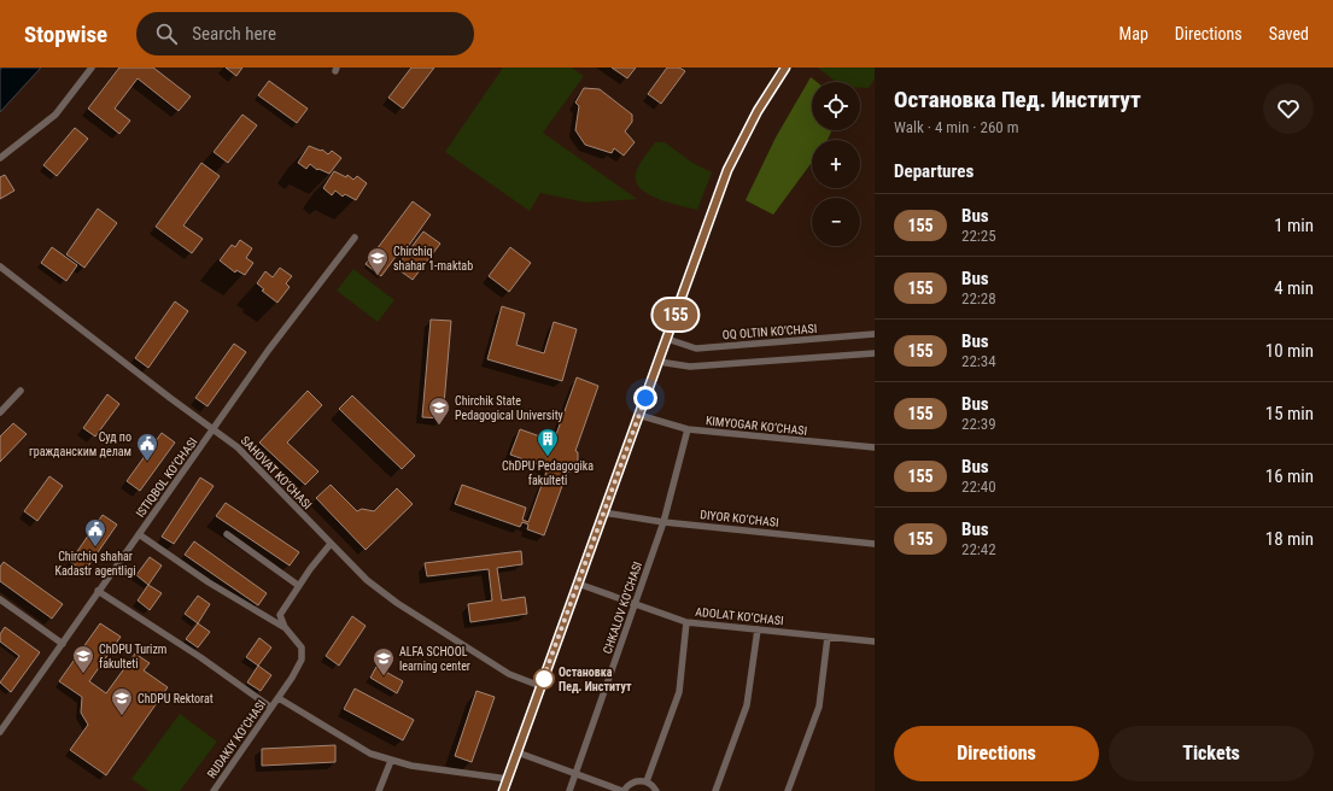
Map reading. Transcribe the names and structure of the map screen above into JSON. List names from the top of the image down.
{
  "streets": {
    "street": [
      "OQ OLTIN KO‘CHASI",
      "KIMYOGAR KO‘CHASI",
      "SAHOVAT KO‘CHASI",
      "ISTIQBOL KO‘CHASI",
      "DIYOR KO‘CHASI",
      "CHKALOV KO‘CHASI",
      "ADOLAT KO‘CHASI",
      "RUDAKIY KO‘CHASI"
    ]
  },
  "crossings": [
    ["KIMYOGAR KO‘CHASI", "CHKALOV KO‘CHASI"],
    ["SAHOVAT KO‘CHASI", "ISTIQBOL KO‘CHASI"],
    ["DIYOR KO‘CHASI", "CHKALOV KO‘CHASI"],
    ["CHKALOV KO‘CHASI", "ADOLAT KO‘CHASI"]
  ],
  "places": {
    "school or university": [
      "Chirchiq shahar 1-maktab",
      "Chirchik State Pedagogical University",
      "ChDPU Turizm fakulteti",
      "ALFA SCHOOL learning center",
      "ChDPU Rektorat"
    ],
    "building": ["ChDPU Pedagogika fakulteti"],
    "public building": ["Суд по гражданским делам", "Chirchiq shahar Kadastr agentligi"],
    "other": ["Остановка Пед. Институт"]
  },
  "lines": ["bus line 155"],
  "page": {
    "header": "Stopwise",
    "search": "Search here",
    "nav": ["Map", "Directions", "Saved"],
    "on_map": "155",
    "heading": [
      ["Остановка Пед. Институт", "Walk · 4 min · 260 m"],
      "Departures"
    ],
    "map_buttons": ["+", "−"],
    "list": [
      {
        "mark": "155",
        "name": "Bus",
        "note": "22:25",
        "value": "1 min"
      },
      {
        "mark": "155",
        "name": "Bus",
        "note": "22:28",
        "value": "4 min"
      },
      {
        "mark": "155",
        "name": "Bus",
        "note": "22:34",
        "value": "10 min"
      },
      {
        "mark": "155",
        "name": "Bus",
        "note": "22:39",
        "value": "15 min"
      },
      {
        "mark": "155",
        "name": "Bus",
        "note": "22:40",
        "value": "16 min"
      },
      {
        "mark": "155",
        "name": "Bus",
        "note": "22:42",
        "value": "18 min"
      }
    ],
    "buttons": ["Directions", "Tickets"]
  }
}
